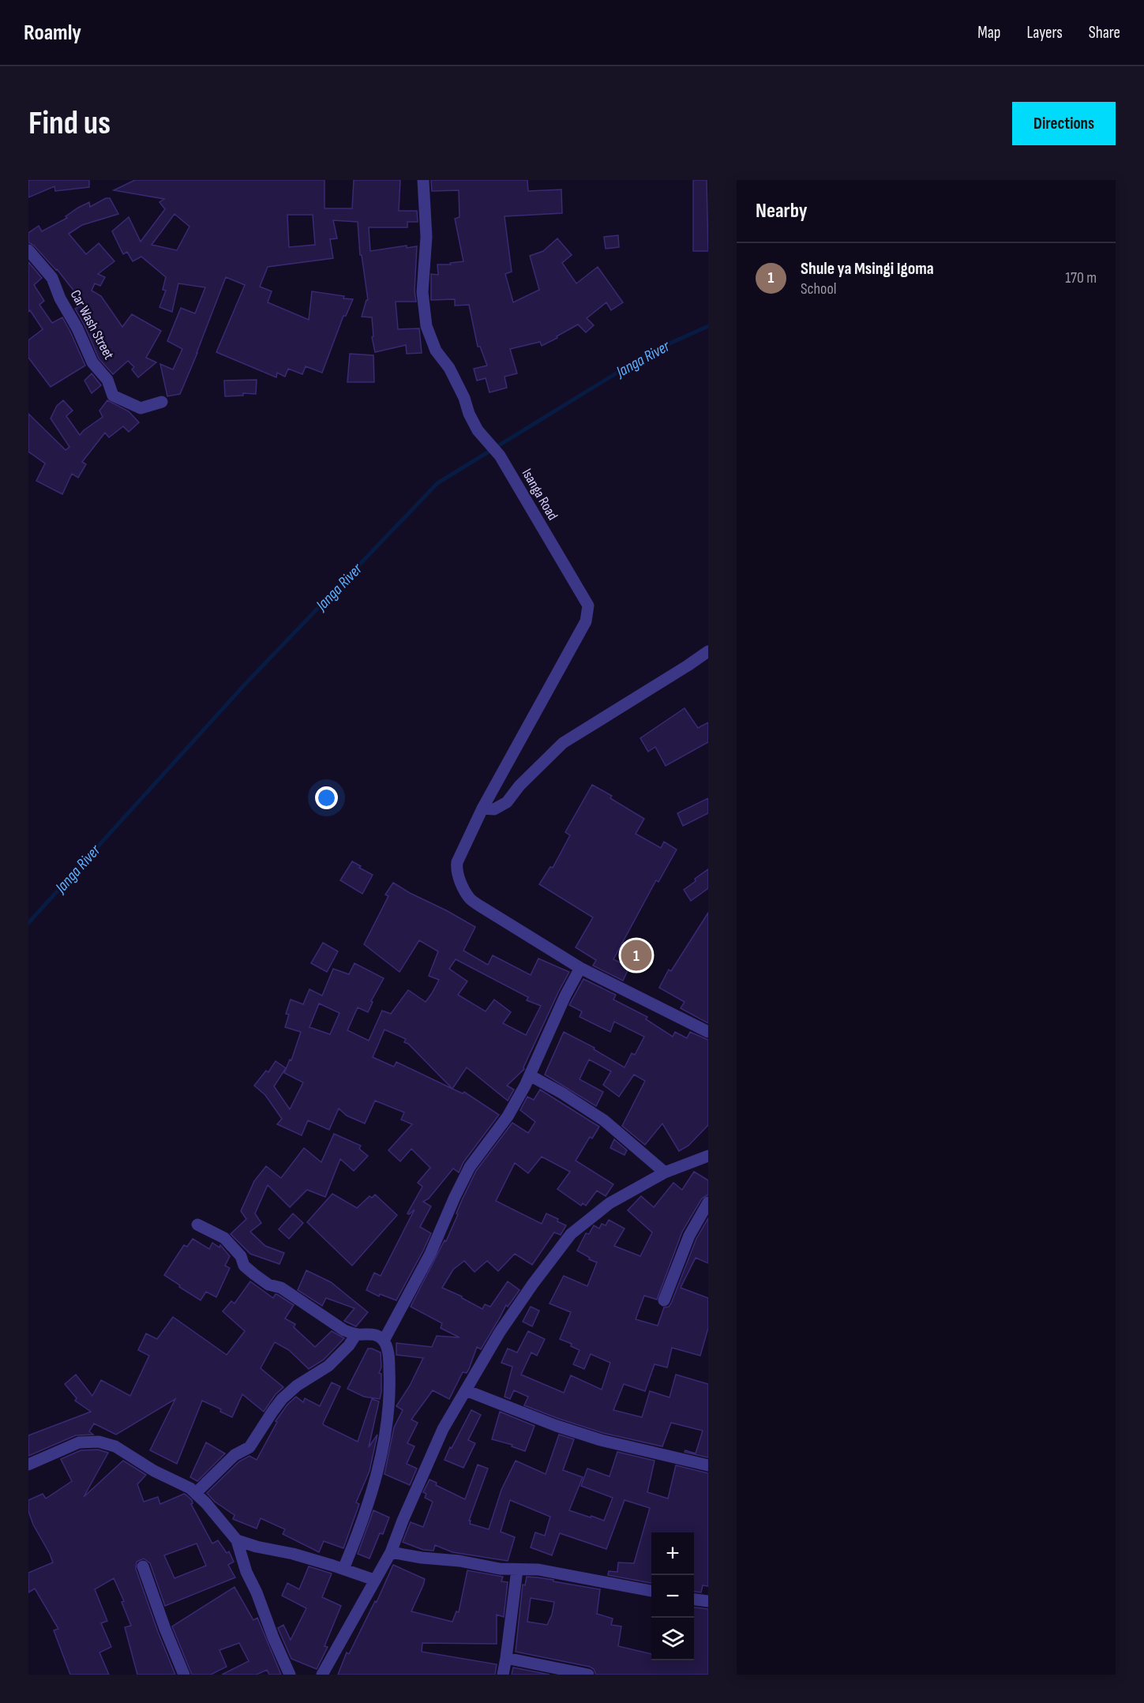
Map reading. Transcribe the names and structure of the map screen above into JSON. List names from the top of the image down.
{
  "streets": {
    "street": ["Car Wash Street", "Isanga Road"]
  },
  "water": ["Janga River"],
  "page": {
    "header": "Roamly",
    "nav": ["Map", "Layers", "Share"],
    "buttons": "Directions",
    "title": "Find us",
    "heading": "Nearby",
    "list": [
      {
        "mark": "1",
        "name": "Shule ya Msingi Igoma",
        "note": "School",
        "value": "170 m"
      }
    ],
    "pins": "1",
    "map_buttons": ["+", "−"]
  }
}
